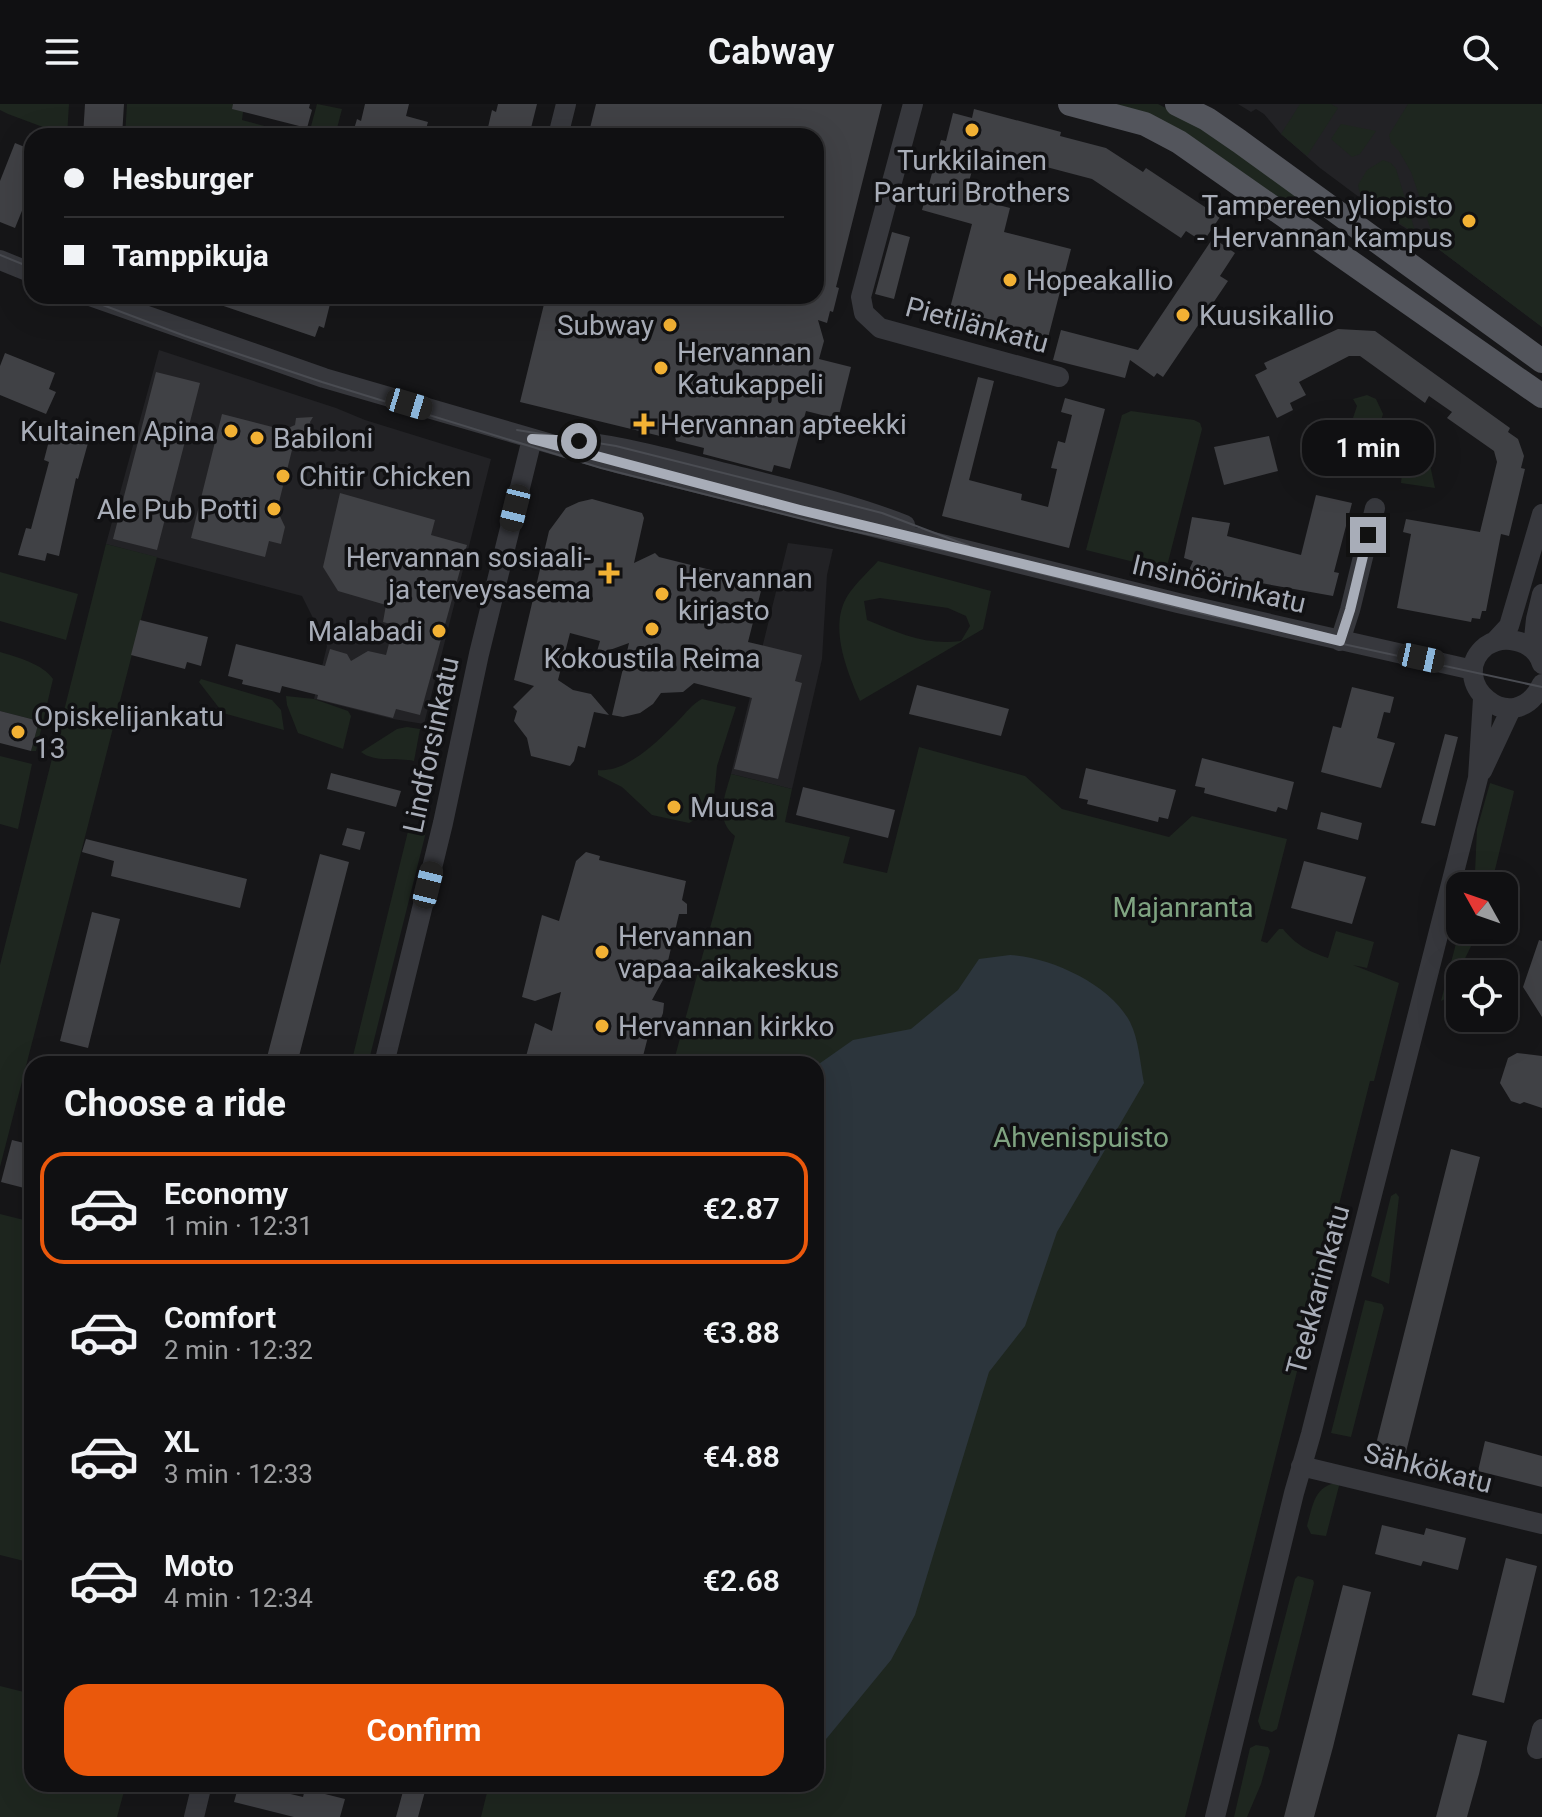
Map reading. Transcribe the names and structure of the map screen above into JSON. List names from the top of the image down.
{
  "streets": {
    "street": [
      "Pietilänkatu",
      "Insinöörinkatu",
      "Lindforsinkatu",
      "Teekkarinkatu",
      "Sähkökatu"
    ]
  },
  "crossings": [
    ["Insinöörinkatu", "Lindforsinkatu"],
    ["Teekkarinkatu", "Sähkökatu"]
  ],
  "parks": ["Majanranta", "Ahvenispuisto"],
  "places": {
    "other": [
      "Turkkilainen Parturi Brothers",
      "Tampereen yliopisto - Hervannan kampus",
      "Hopeakallio",
      "Kuusikallio",
      "Subway",
      "Hervannan Katukappeli",
      "Kultainen Apina",
      "Babiloni",
      "Chitir Chicken",
      "Ale Pub Potti",
      "Hervannan kirjasto",
      "Kokoustila Reima",
      "Malabadi",
      "Opiskelijankatu 13",
      "Muusa",
      "Hervannan vapaa-aikakeskus",
      "Hervannan kirkko"
    ],
    "health": ["Hervannan apteekki", "Hervannan sosiaali- ja terveysasema"]
  },
  "north": "top left",
  "page": {
    "header": "Cabway",
    "banner": ["Hesburger", "Tamppikuja"],
    "bubble": "1 min",
    "heading": "Choose a ride",
    "list": [
      {
        "name": "Economy",
        "note": "1 min · 12:31",
        "value": "€2.87"
      },
      {
        "name": "Comfort",
        "note": "2 min · 12:32",
        "value": "€3.88"
      },
      {
        "name": "XL",
        "note": "3 min · 12:33",
        "value": "€4.88"
      },
      {
        "name": "Moto",
        "note": "4 min · 12:34",
        "value": "€2.68"
      }
    ],
    "buttons": "Confirm"
  }
}
